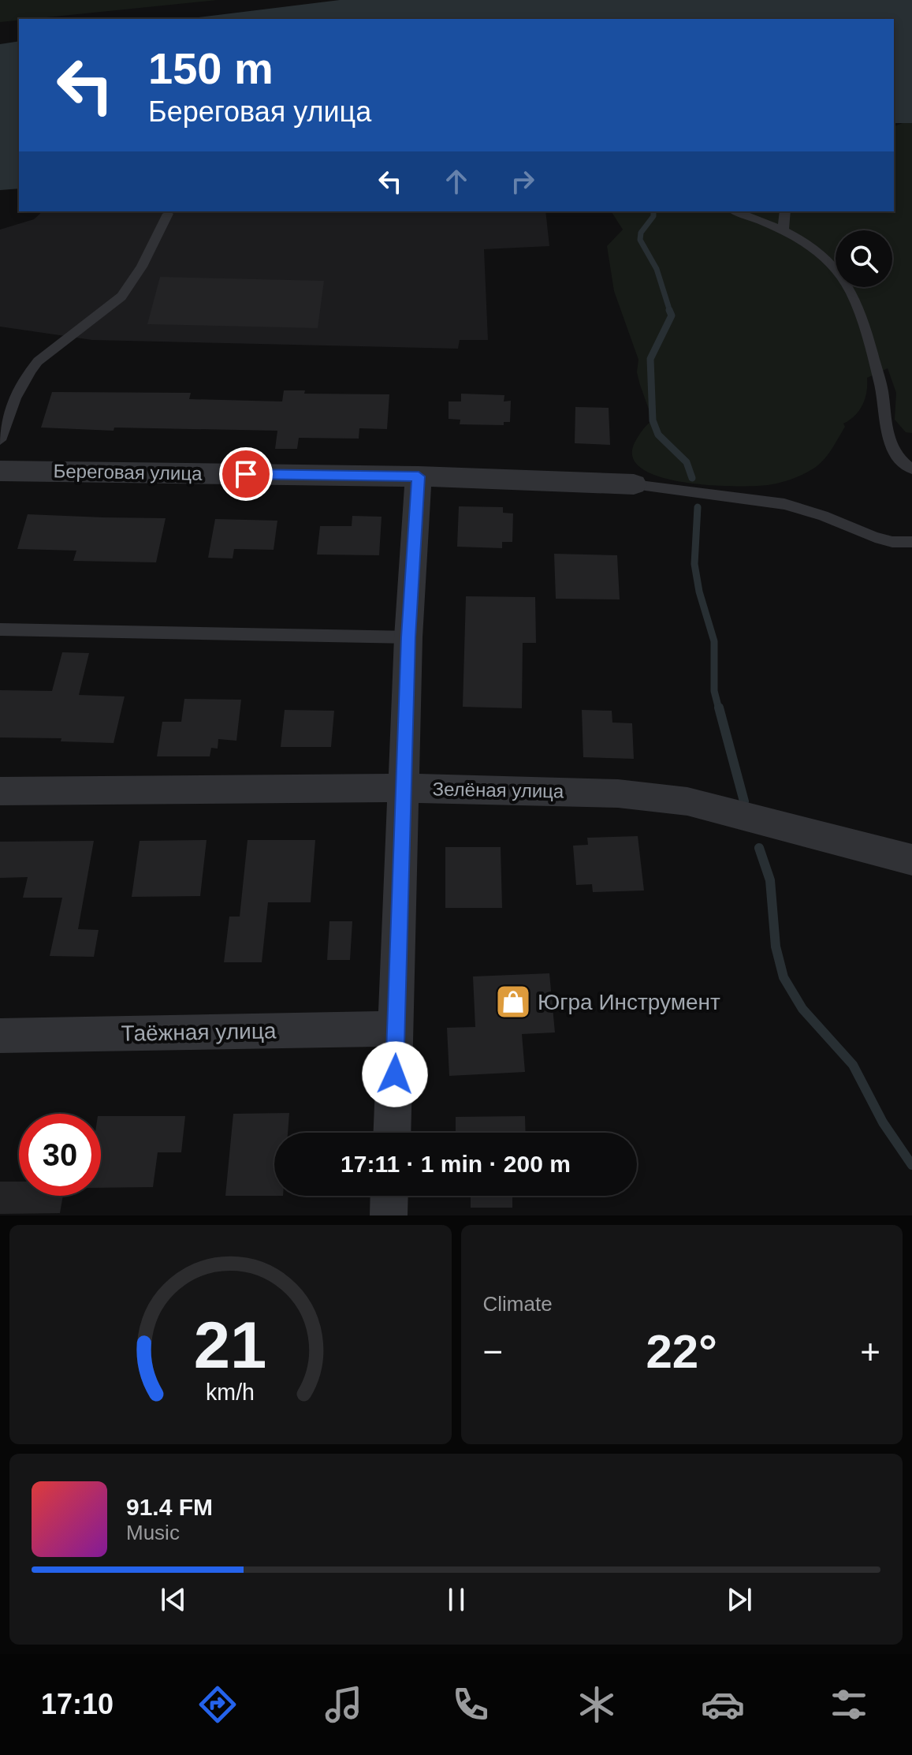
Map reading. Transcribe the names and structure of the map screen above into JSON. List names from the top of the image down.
{
  "streets": {
    "street": ["Береговая улица", "Зелёная улица", "Таёжная улица"]
  },
  "places": {
    "shop": ["Югра Инструмент"]
  },
  "page": {
    "turn": ["150 m", "Береговая улица"],
    "limit": "30",
    "trip": "17:11 · 1 min · 200 m",
    "tile": "Climate",
    "heat": ["−", "22°", "+"],
    "song": ["91.4 FM", "Music"],
    "tabs": "17:10",
    "gauge": ["21", "km/h"]
  }
}
